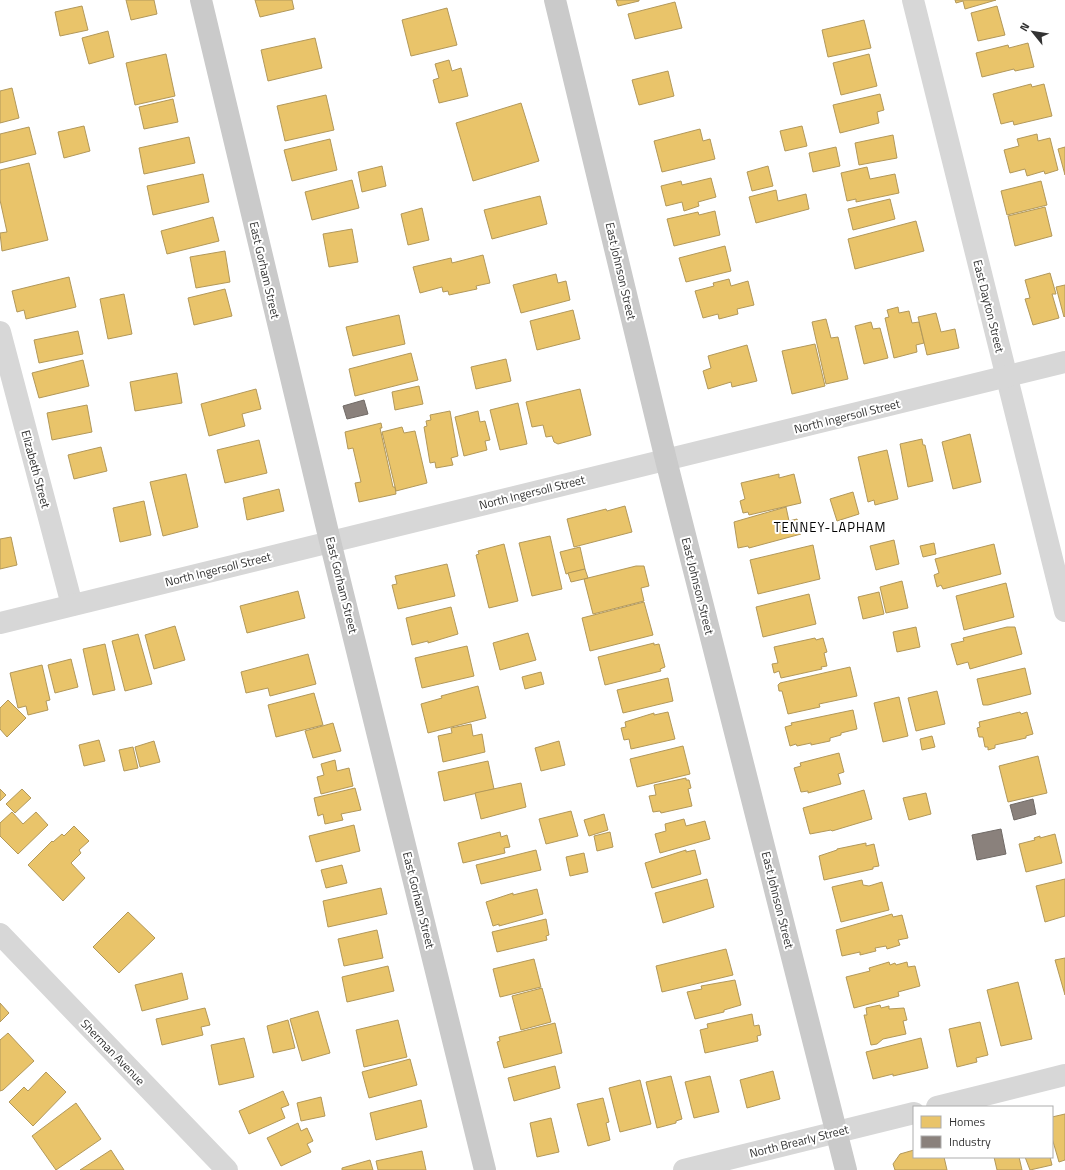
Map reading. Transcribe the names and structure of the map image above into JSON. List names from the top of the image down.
{
  "streets": {
    "main road": ["East Gorham Street", "East Johnson Street"],
    "street": [
      "East Dayton Street",
      "North Ingersoll Street",
      "Elizabeth Street",
      "Sherman Avenue",
      "North Brearly Street"
    ]
  },
  "crossings": [
    ["East Gorham Street", "North Ingersoll Street"],
    ["East Johnson Street", "North Ingersoll Street"],
    ["East Johnson Street", "North Brearly Street"],
    ["East Dayton Street", "North Ingersoll Street"],
    ["North Ingersoll Street", "Elizabeth Street"]
  ],
  "districts": ["TENNEY-LAPHAM"],
  "legend": ["Homes", "Industry"],
  "north": "top left"
}
